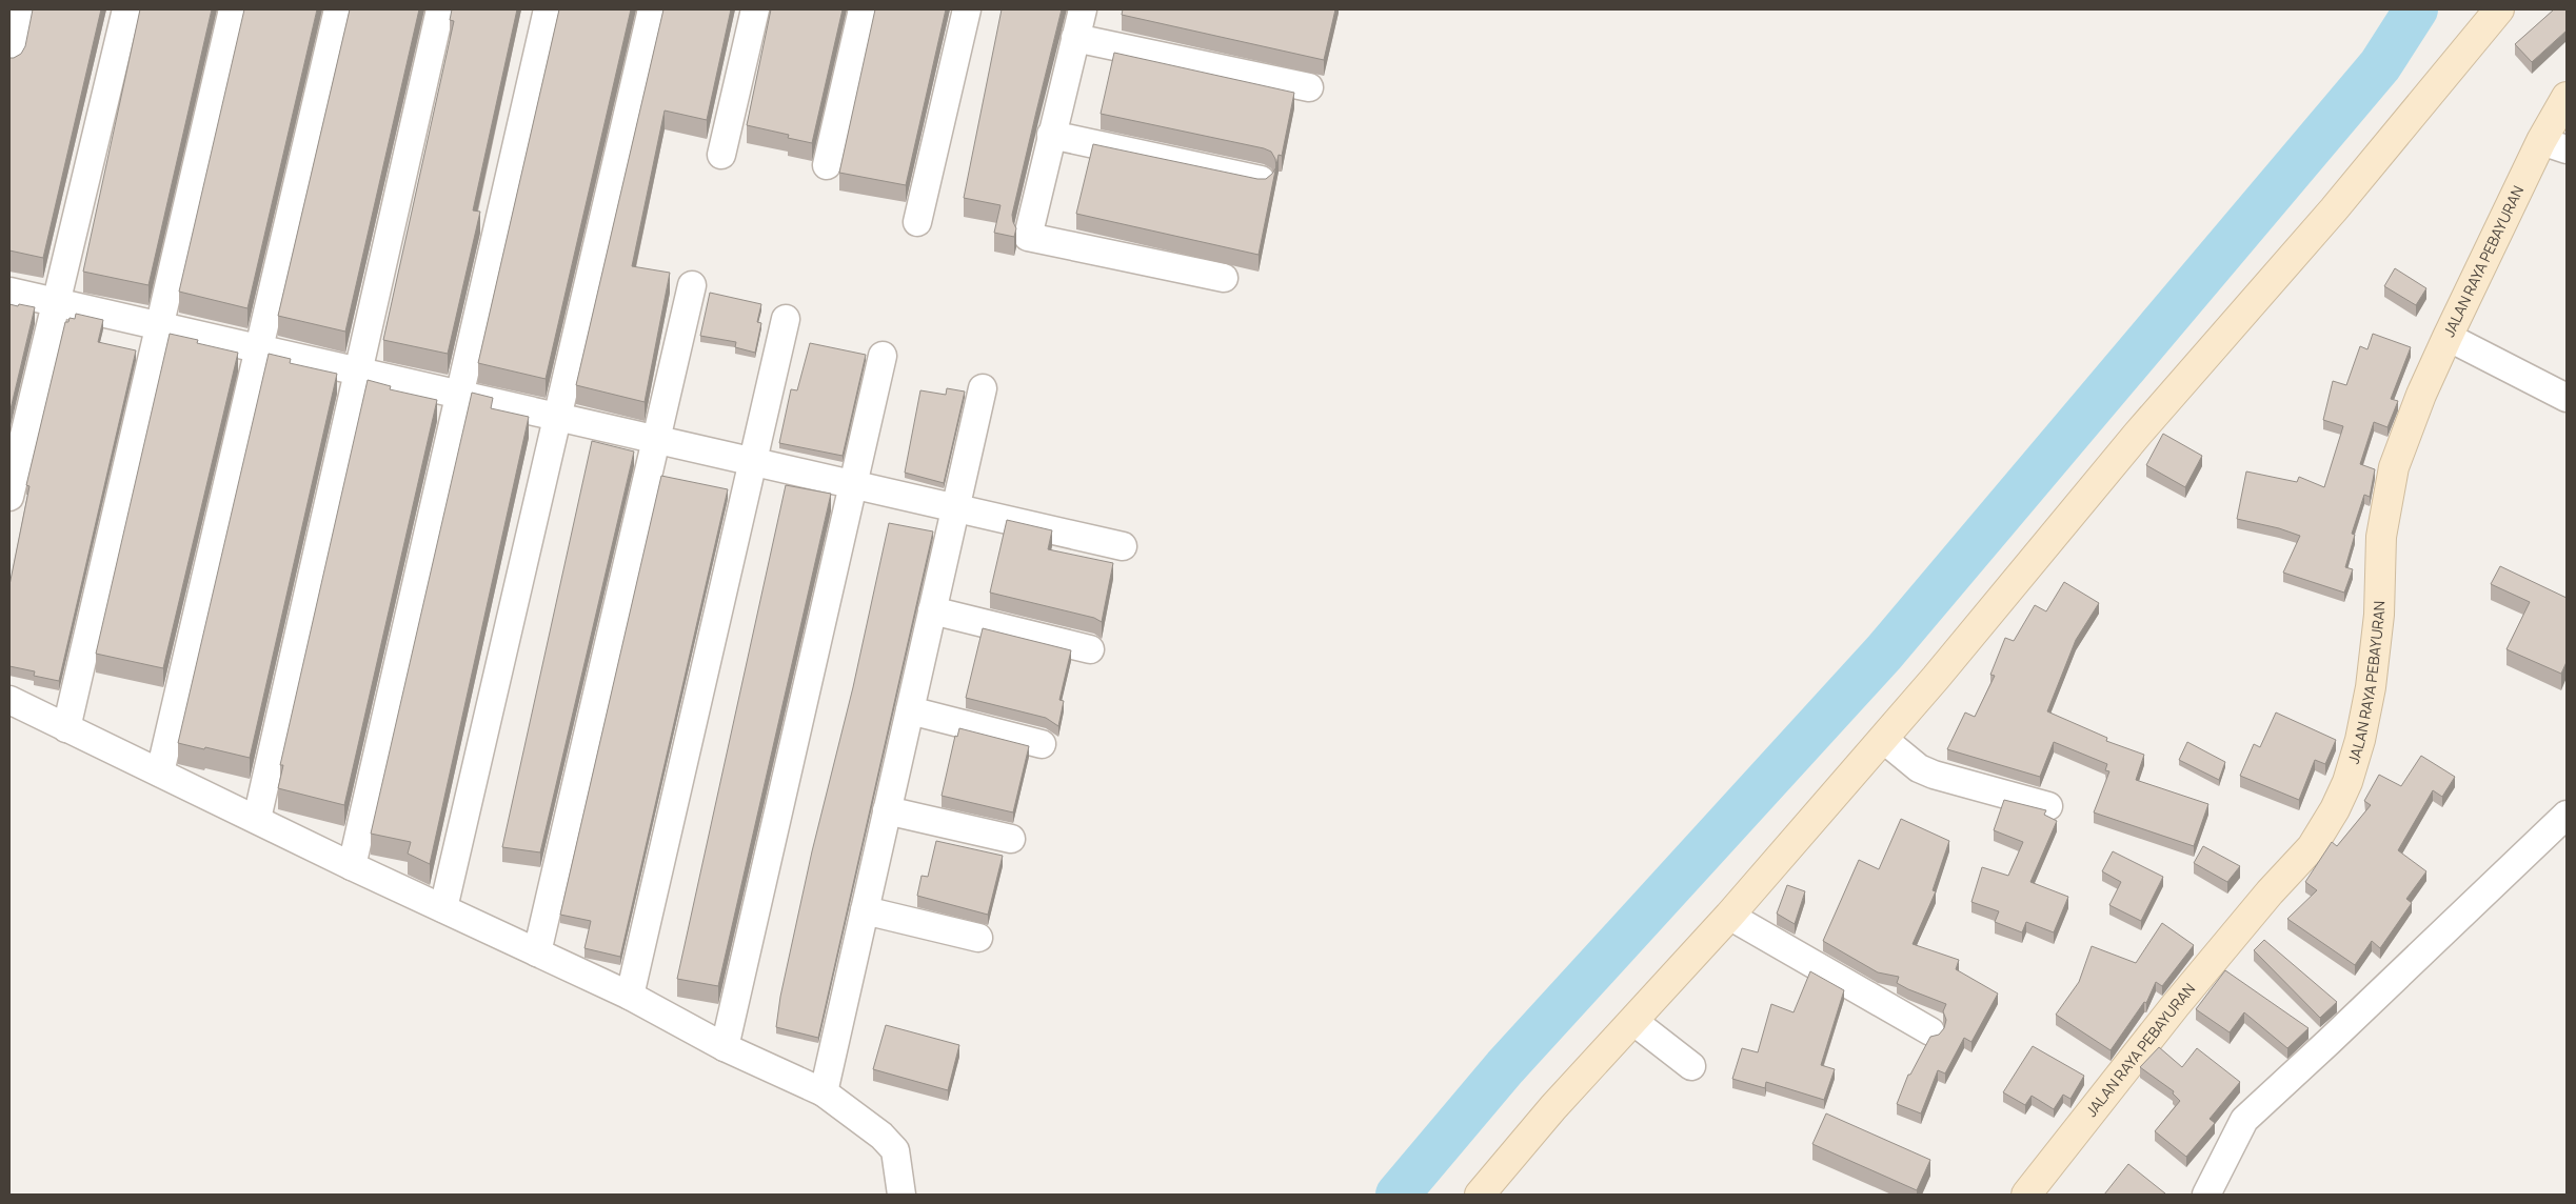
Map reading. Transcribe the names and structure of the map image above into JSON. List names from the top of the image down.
{
  "streets": {
    "street": ["JALAN RAYA PEBAYURAN"]
  }
}
